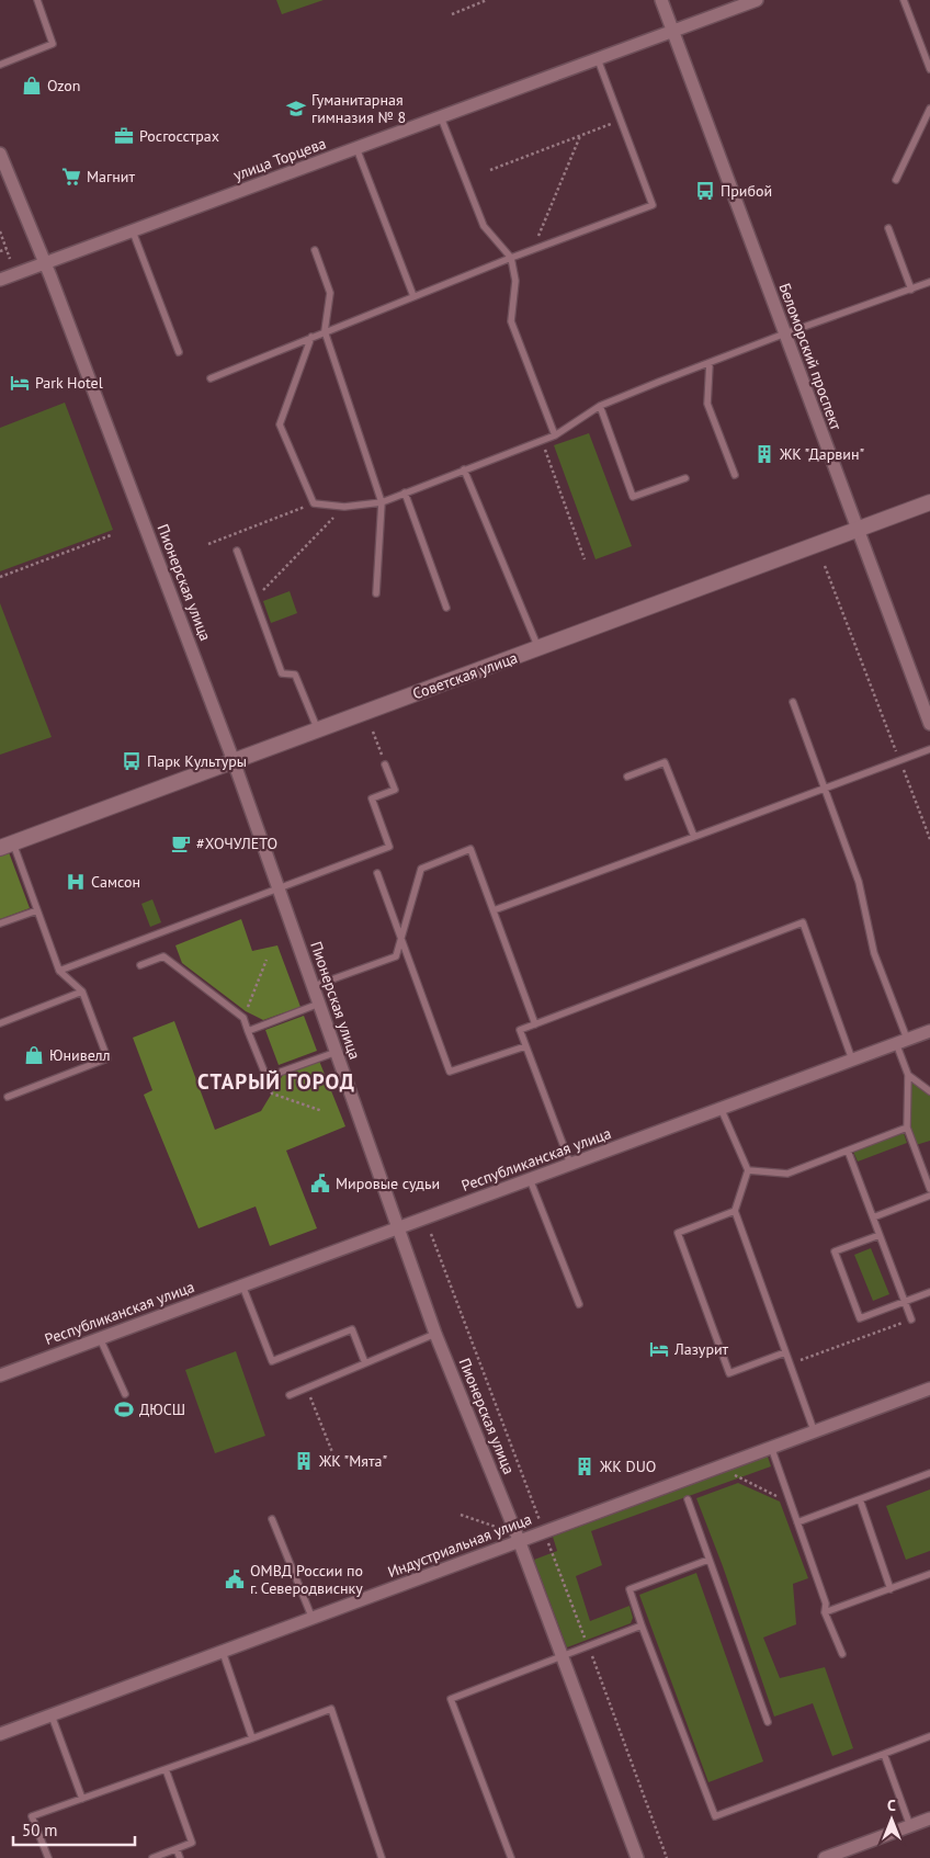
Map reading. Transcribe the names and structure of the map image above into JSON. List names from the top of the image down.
{
  "streets": {
    "street": [
      "улица Торцева",
      "Беломорский проспект",
      "Пионерская улица",
      "Советская улица",
      "Республиканская улица",
      "Индустриальная улица"
    ]
  },
  "crossings": [
    ["улица Торцева", "Беломорский проспект"],
    ["улица Торцева", "Пионерская улица"],
    ["Беломорский проспект", "Советская улица"],
    ["Пионерская улица", "Советская улица"],
    ["Пионерская улица", "Республиканская улица"],
    ["Пионерская улица", "Индустриальная улица"]
  ],
  "districts": ["СТАРЫЙ ГОРОД"],
  "places": {
    "shop": ["Ozon", "Юнивелл"],
    "school or university": ["Гуманитарная гимназия № 8"],
    "office": ["Росгосстрах"],
    "supermarket": ["Магнит"],
    "bus stop": ["Прибой", "Парк Культуры"],
    "hotel": ["Park Hotel", "Лазурит"],
    "building": ["ЖК \"Дарвин\"", "ЖК \"Мята\"", "ЖК DUO"],
    "cafe": ["#ХОЧУЛЕТО"],
    "hospital": ["Самсон"],
    "public building": ["Мировые судьи", "ОМВД России по г. Северодвиснку"],
    "sports": ["ДЮСШ"]
  },
  "scale_bar": "50 m",
  "north": "top"
}
